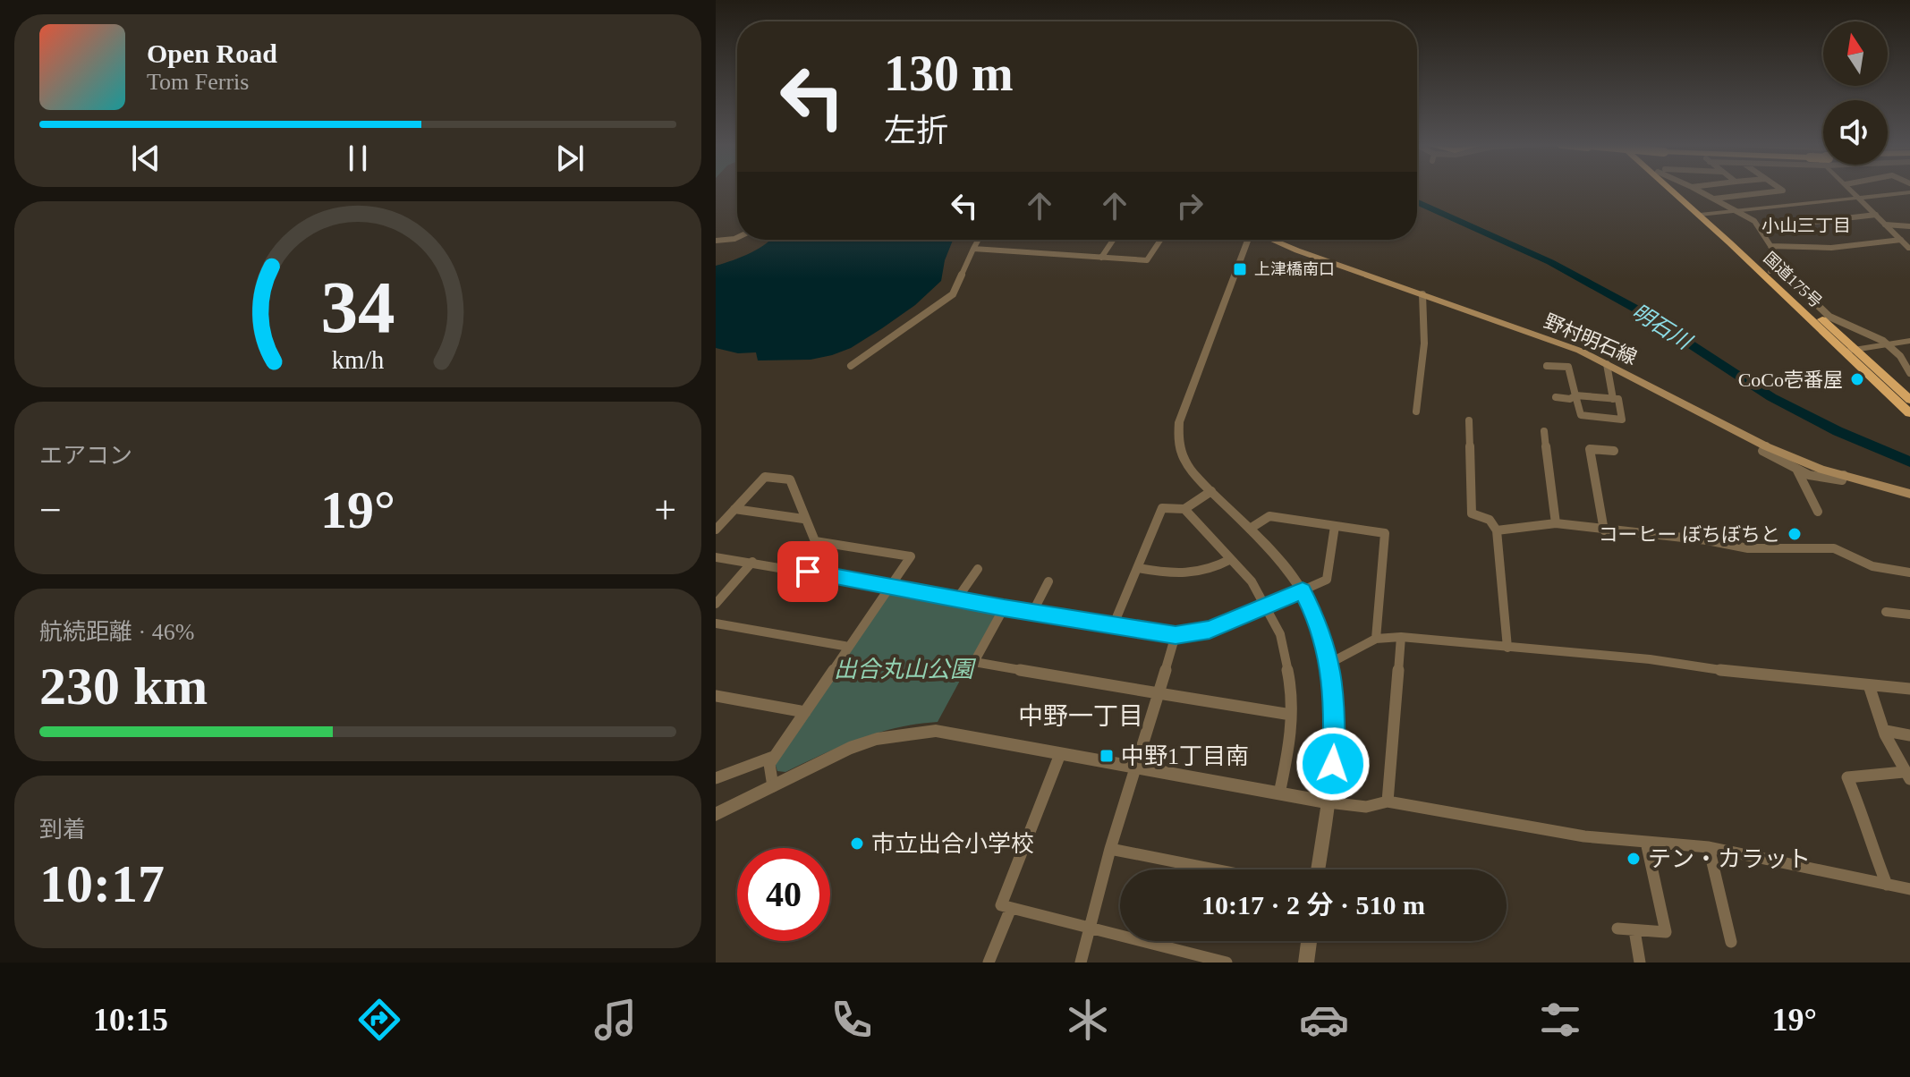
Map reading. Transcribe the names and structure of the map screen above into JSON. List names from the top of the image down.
{
  "streets": {
    "highway": ["国道175号"],
    "main road": ["野村明石線"]
  },
  "districts": ["小山三丁目", "中野一丁目"],
  "water": ["明石川"],
  "parks": ["出合丸山公園"],
  "places": {
    "transit": ["上津橋南口", "中野1丁目南"],
    "other": [
      "CoCo壱番屋",
      "コーヒー ぼちぼちと",
      "市立出合小学校",
      "テン・カラット"
    ]
  },
  "north": "top",
  "page": {
    "turn": ["130 m", "左折"],
    "song": ["Open Road", "Tom Ferris"],
    "tile": [
      "エアコン",
      ["航続距離 · 46%", "230 km"],
      ["到着", "10:17"]
    ],
    "heat": ["−", "19°", "+"],
    "limit": "40",
    "trip": "10:17 · 2 分 · 510 m",
    "tabs": ["10:15", "19°"],
    "gauge": ["34", "km/h"]
  }
}
